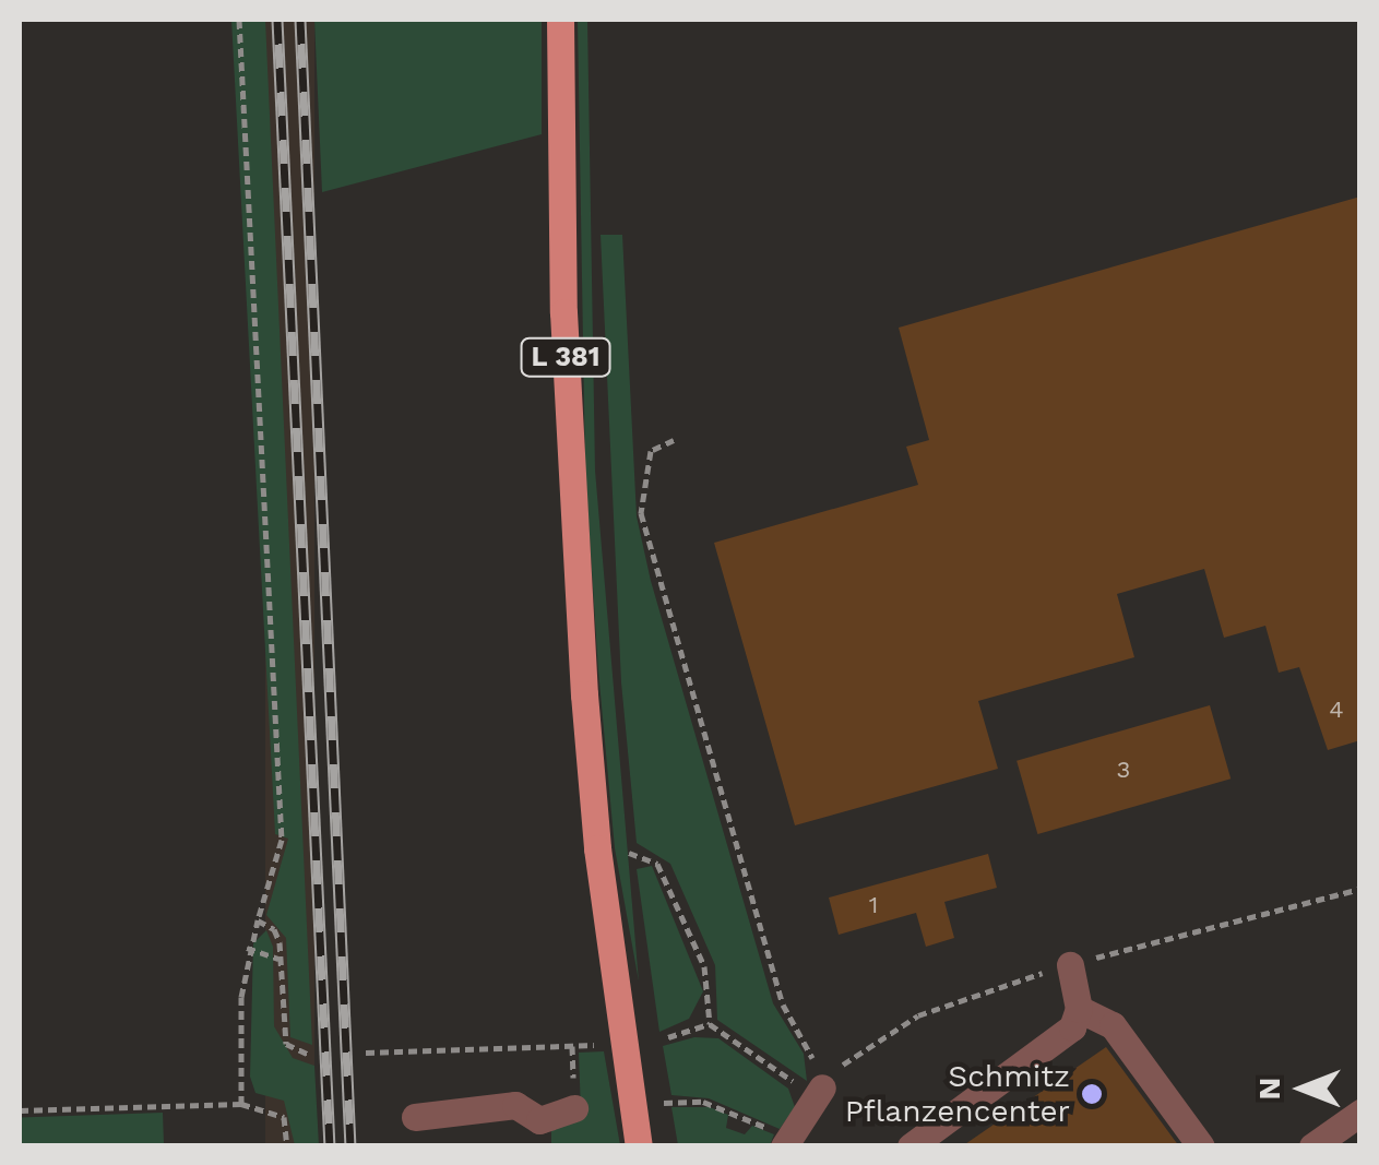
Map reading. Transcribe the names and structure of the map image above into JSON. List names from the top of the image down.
{
  "streets": {
    "main road": ["L 381"]
  },
  "places": ["Schmitz Pflanzencenter"],
  "house_numbers": ["4", "3", "1"],
  "north": "left"
}
